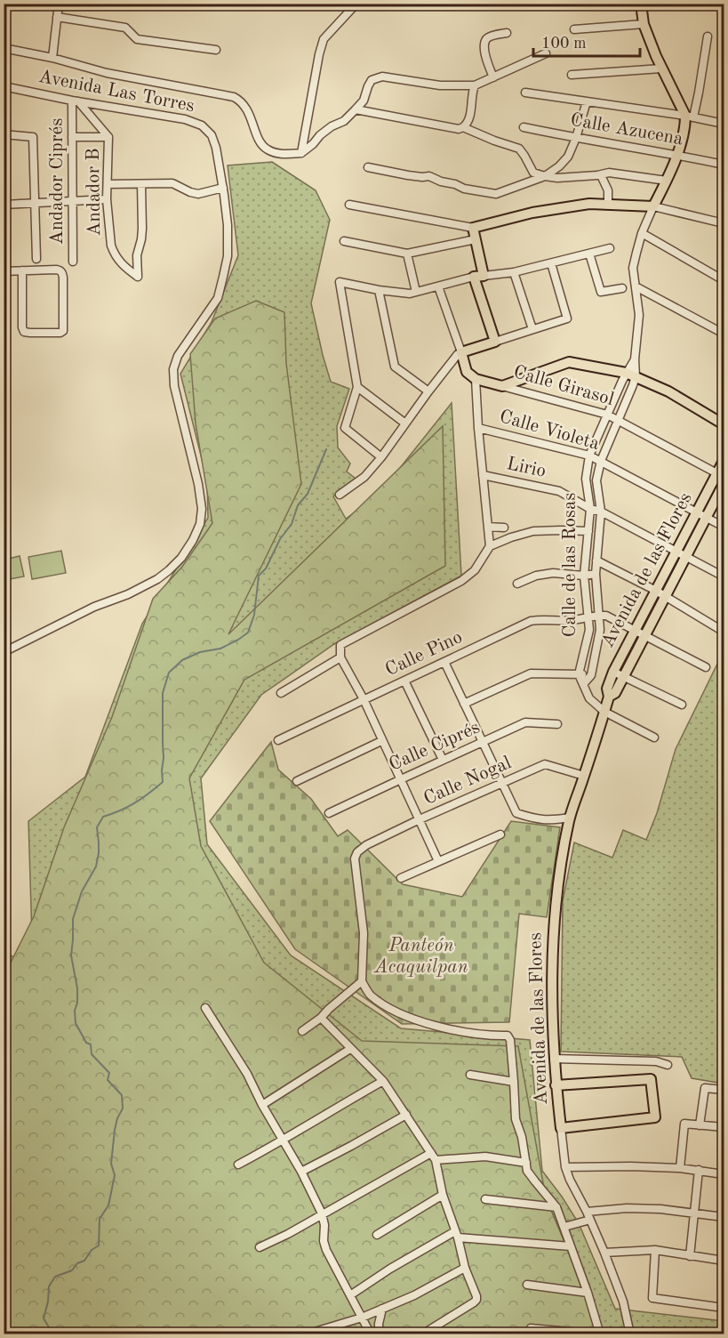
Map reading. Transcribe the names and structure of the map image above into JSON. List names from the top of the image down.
{
  "streets": {
    "main road": ["Calle Girasol", "Avenida de las Flores"],
    "street": [
      "Avenida Las Torres",
      "Calle Azucena",
      "Andador Ciprés",
      "Andador B",
      "Calle Violeta",
      "Lirio",
      "Calle de las Rosas",
      "Calle Pino",
      "Calle Ciprés",
      "Calle Nogal"
    ]
  },
  "crossings": [
    ["Avenida Las Torres", "Andador Ciprés"],
    ["Calle Girasol", "Calle de las Rosas"],
    ["Calle Girasol", "Avenida de las Flores"],
    ["Calle Violeta", "Calle de las Rosas"],
    ["Calle Violeta", "Avenida de las Flores"],
    ["Lirio", "Calle de las Rosas"],
    ["Lirio", "Avenida de las Flores"],
    ["Calle de las Rosas", "Calle Pino"],
    ["Avenida de las Flores", "Calle Nogal"]
  ],
  "parks": ["Panteón Acaquilpan"],
  "scale_bar": "100 m"
}
